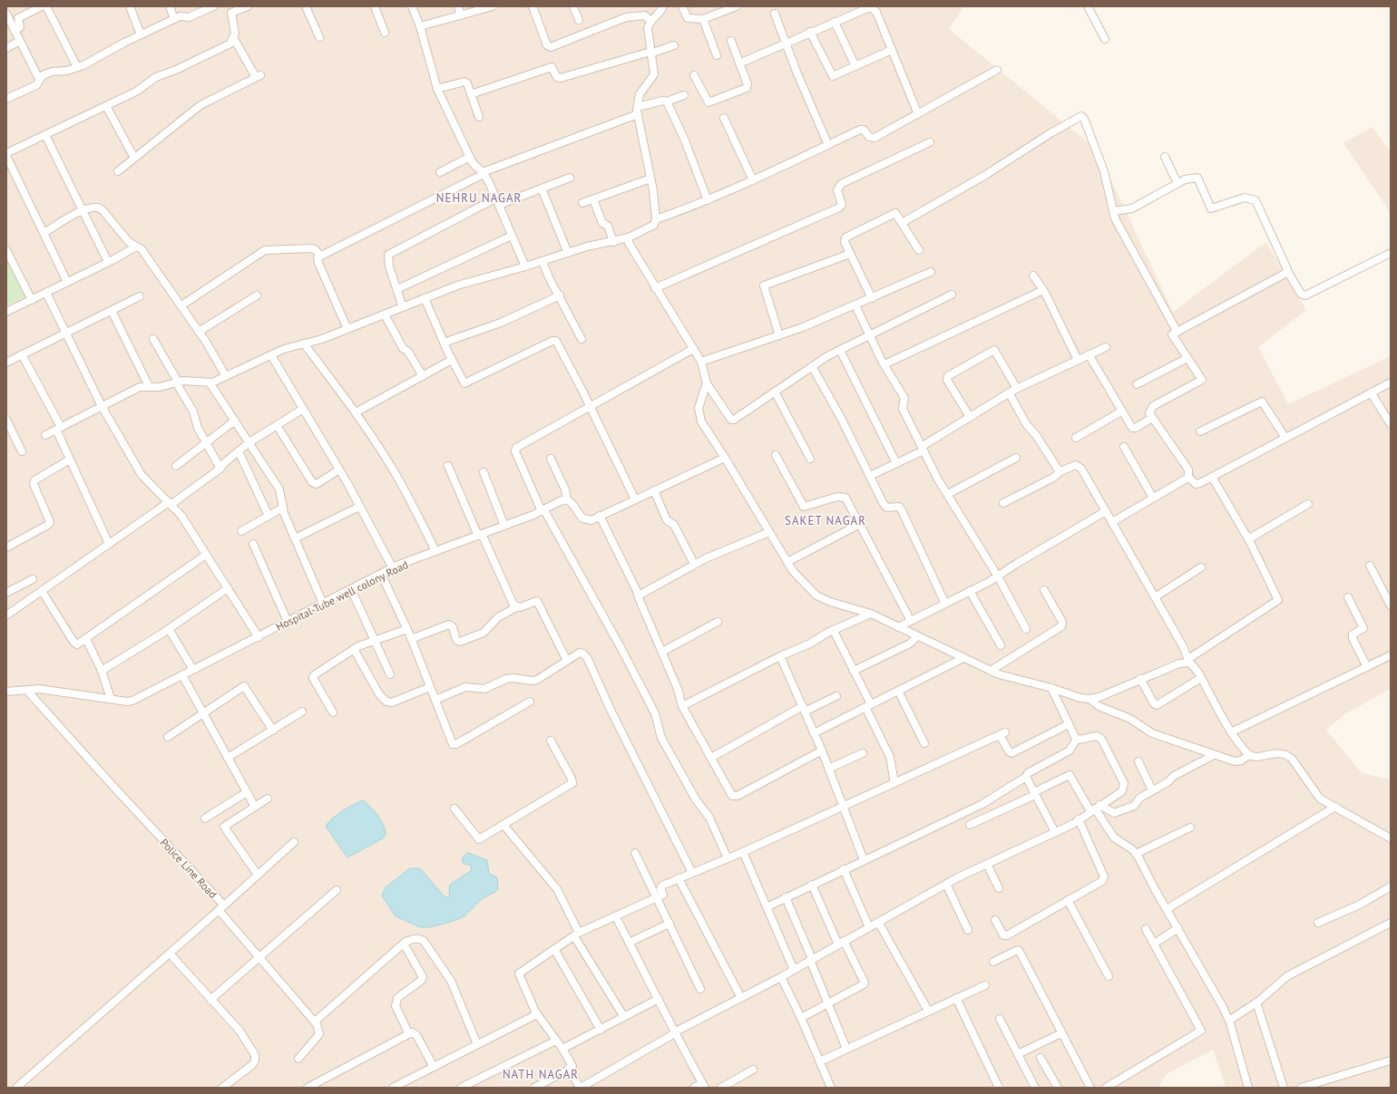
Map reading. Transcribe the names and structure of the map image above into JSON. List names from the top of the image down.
{
  "streets": {
    "street": ["Hospital-Tube well colony Road", "Police Line Road"]
  },
  "crossings": [
    ["Hospital-Tube well colony Road", "Police Line Road"]
  ],
  "districts": ["NEHRU NAGAR", "SAKET NAGAR", "NATH NAGAR"]
}
